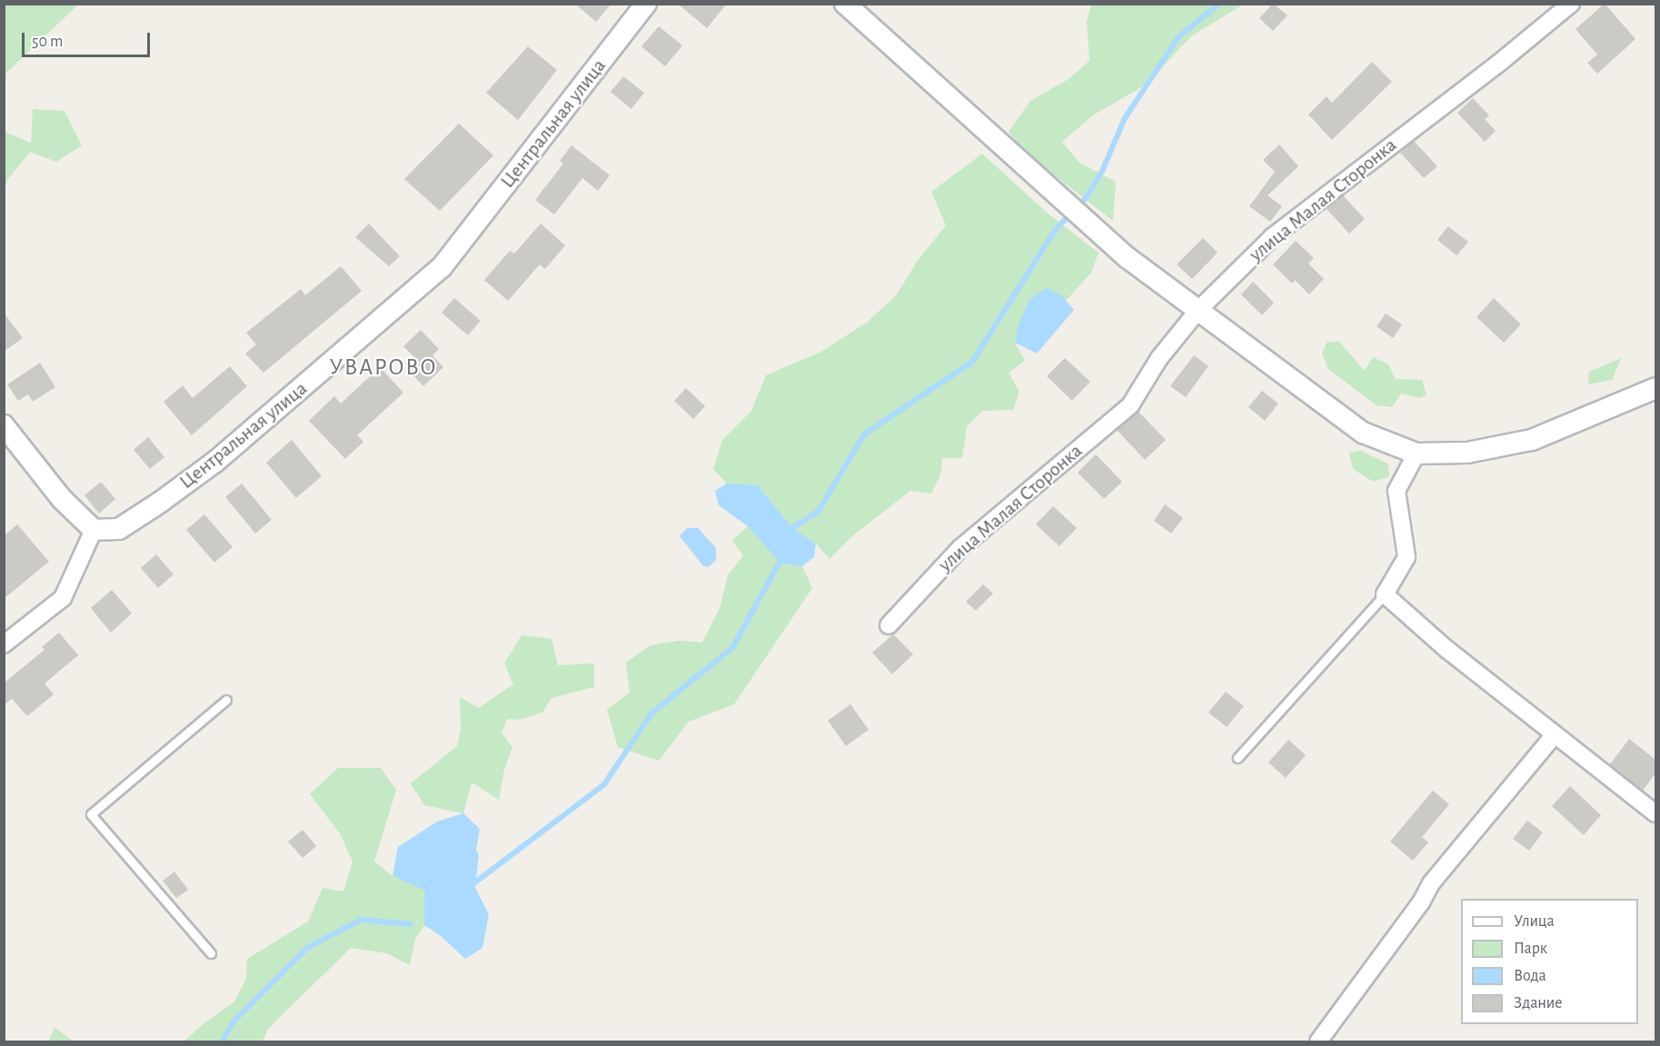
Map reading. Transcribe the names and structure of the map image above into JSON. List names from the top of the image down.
{
  "streets": {
    "street": ["Центральная улица", "улица Малая Сторонка"]
  },
  "districts": ["УВАРОВО"],
  "legend": [
    "Улица",
    "Парк",
    "Вода",
    "Здание"
  ],
  "scale_bar": "50 m"
}
